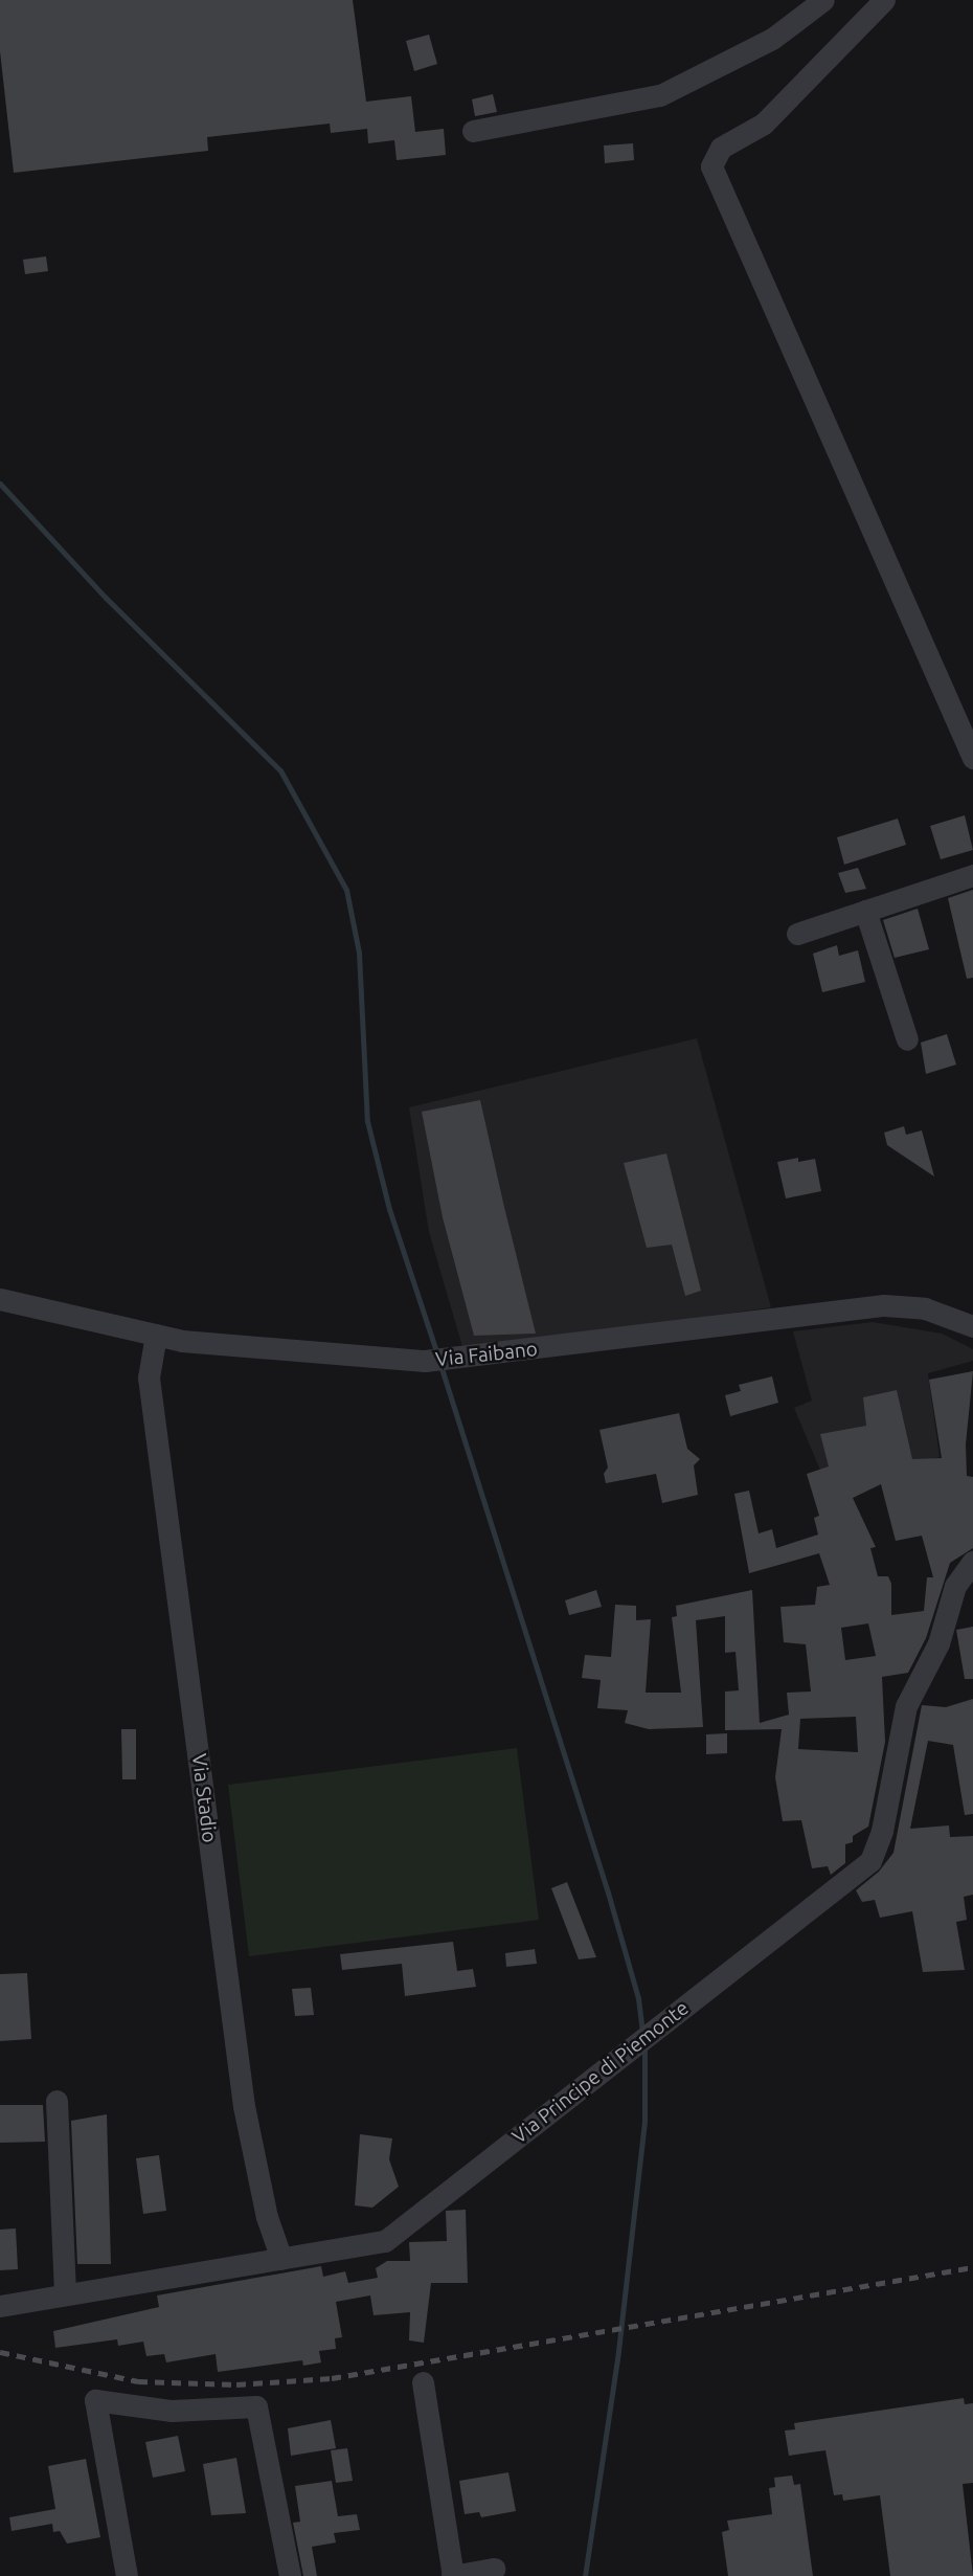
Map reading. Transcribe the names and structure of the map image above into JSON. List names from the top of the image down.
{
  "streets": {
    "street": ["Via Faibano", "Via Stadio", "Via Principe di Piemonte"]
  },
  "crossings": [
    ["Via Faibano", "Via Stadio"],
    ["Via Stadio", "Via Principe di Piemonte"]
  ]
}
